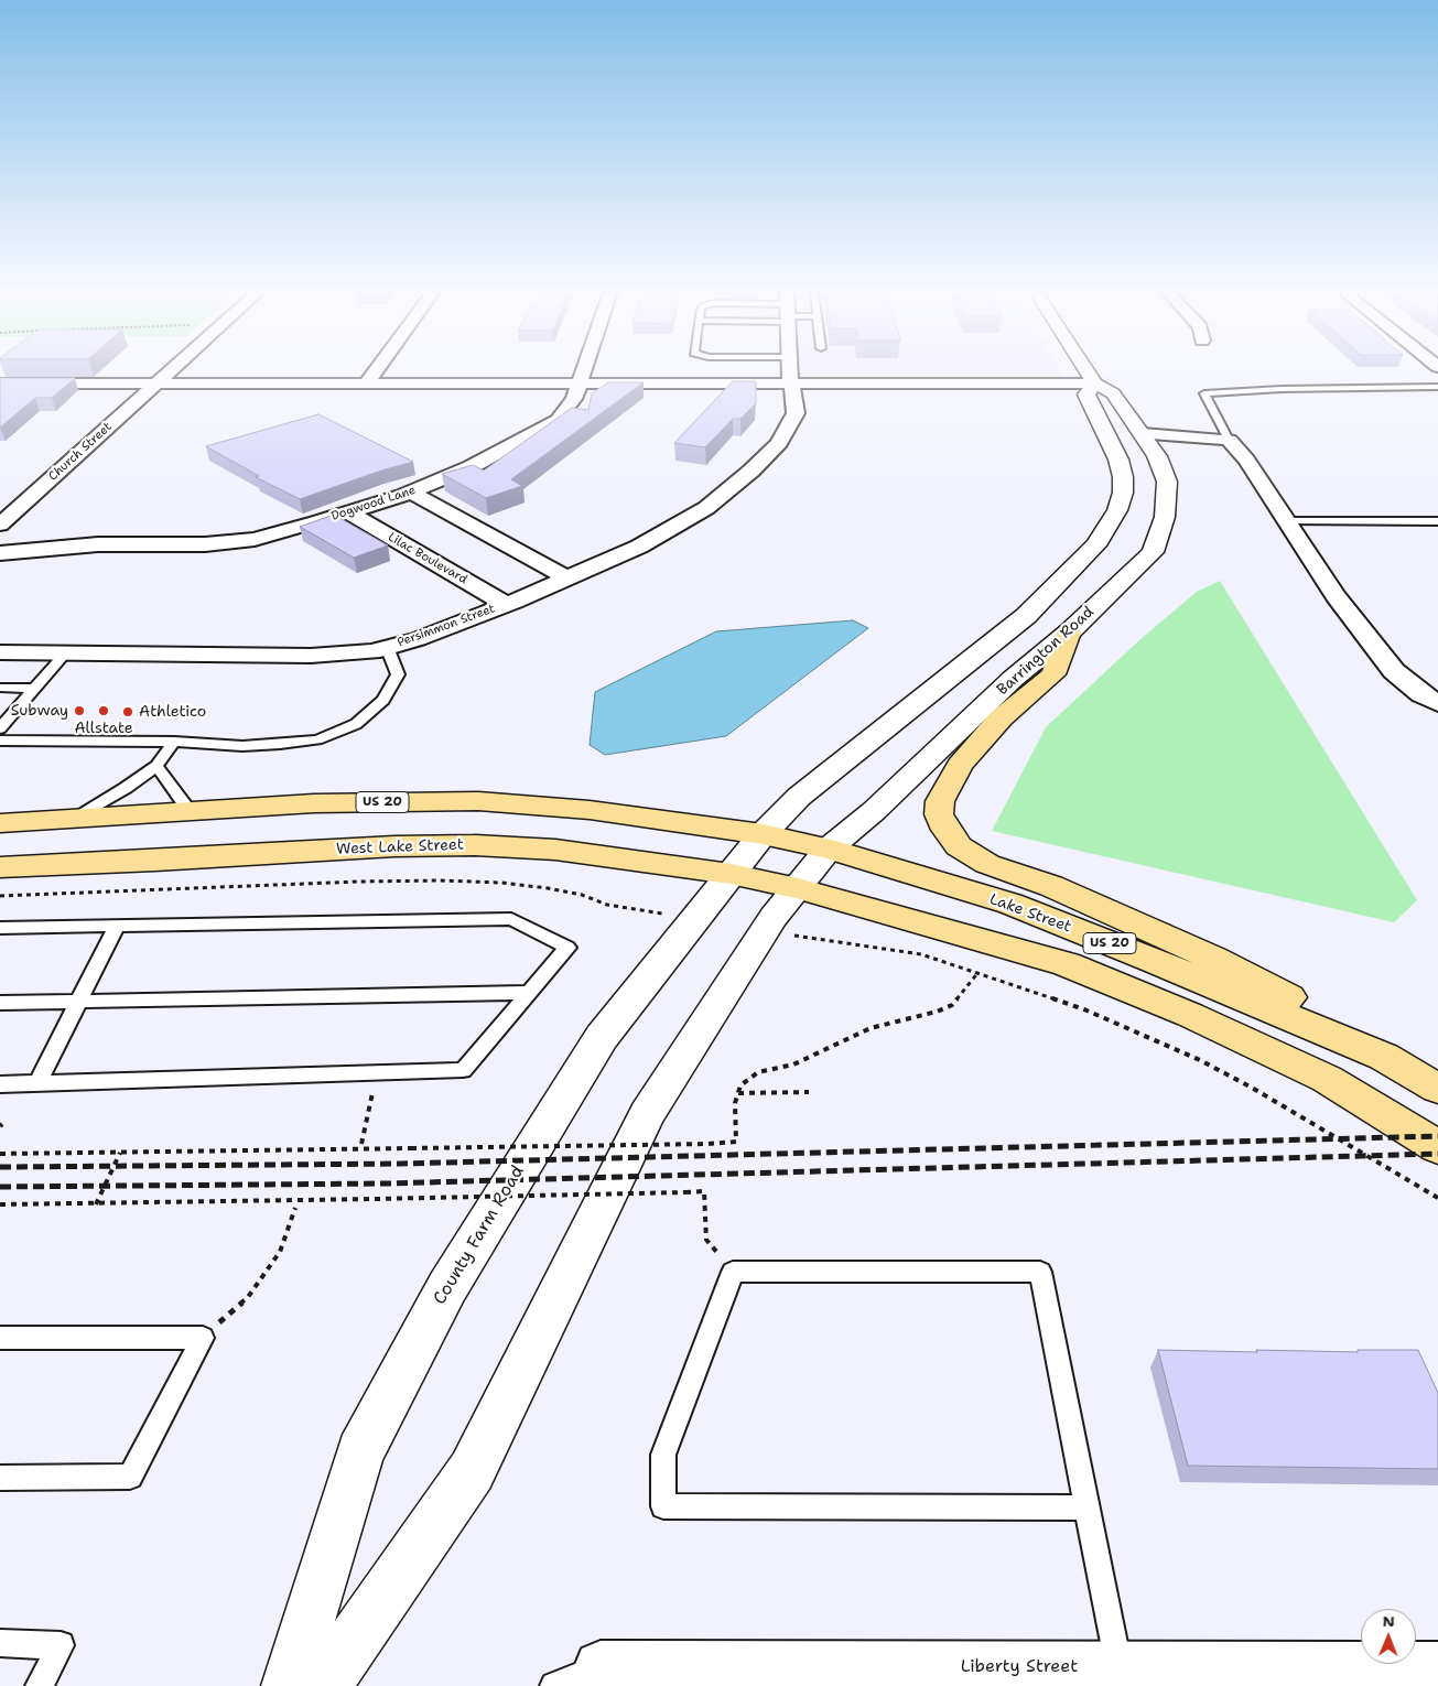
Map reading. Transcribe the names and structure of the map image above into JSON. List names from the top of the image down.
{
  "streets": {
    "highway": ["US 20", "West Lake Street", "Lake Street"],
    "main road": ["Barrington Road", "County Farm Road"],
    "street": [
      "Church Street",
      "Dogwood Lane",
      "Lilac Boulevard",
      "Persimmon Street",
      "Liberty Street"
    ]
  },
  "crossings": [
    ["Dogwood Lane", "Lilac Boulevard"],
    ["Lilac Boulevard", "Persimmon Street"],
    ["Barrington Road", "US 20"],
    ["Barrington Road", "West Lake Street"],
    ["Barrington Road", "Lake Street"],
    ["US 20", "West Lake Street"],
    ["US 20", "Lake Street"],
    ["US 20", "County Farm Road"],
    ["West Lake Street", "County Farm Road"],
    ["Lake Street", "County Farm Road"]
  ],
  "places": ["Subway", "Allstate", "Athletico"],
  "north": "top"
}
